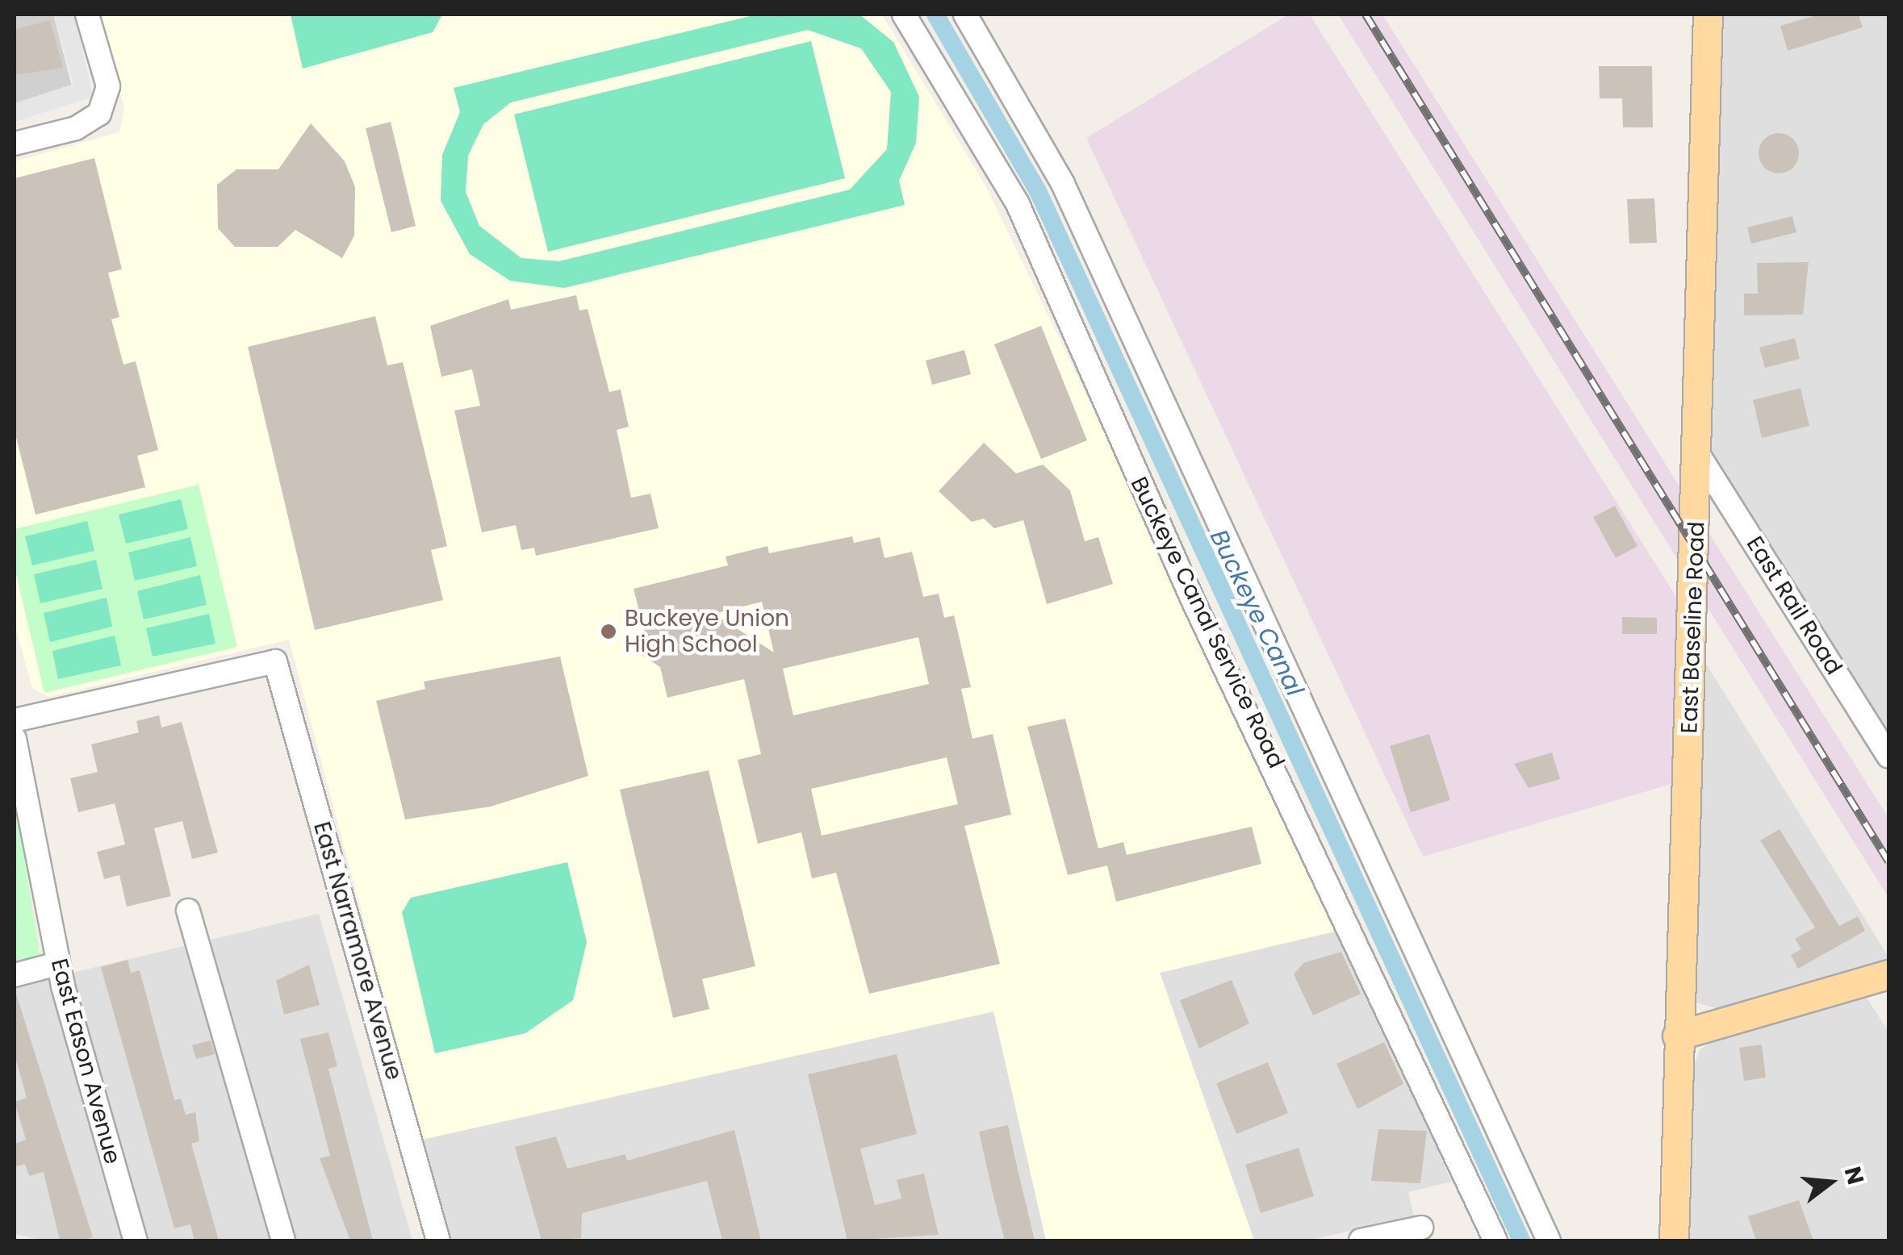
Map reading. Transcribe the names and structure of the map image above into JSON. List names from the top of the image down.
{
  "streets": {
    "main road": ["East Baseline Road"],
    "street": [
      "East Rail Road",
      "Buckeye Canal Service Road",
      "East Narramore Avenue",
      "East Eason Avenue"
    ]
  },
  "crossings": [
    ["East Rail Road", "East Baseline Road"]
  ],
  "water": ["Buckeye Canal"],
  "places": ["Buckeye Union High School"],
  "north": "right"
}
